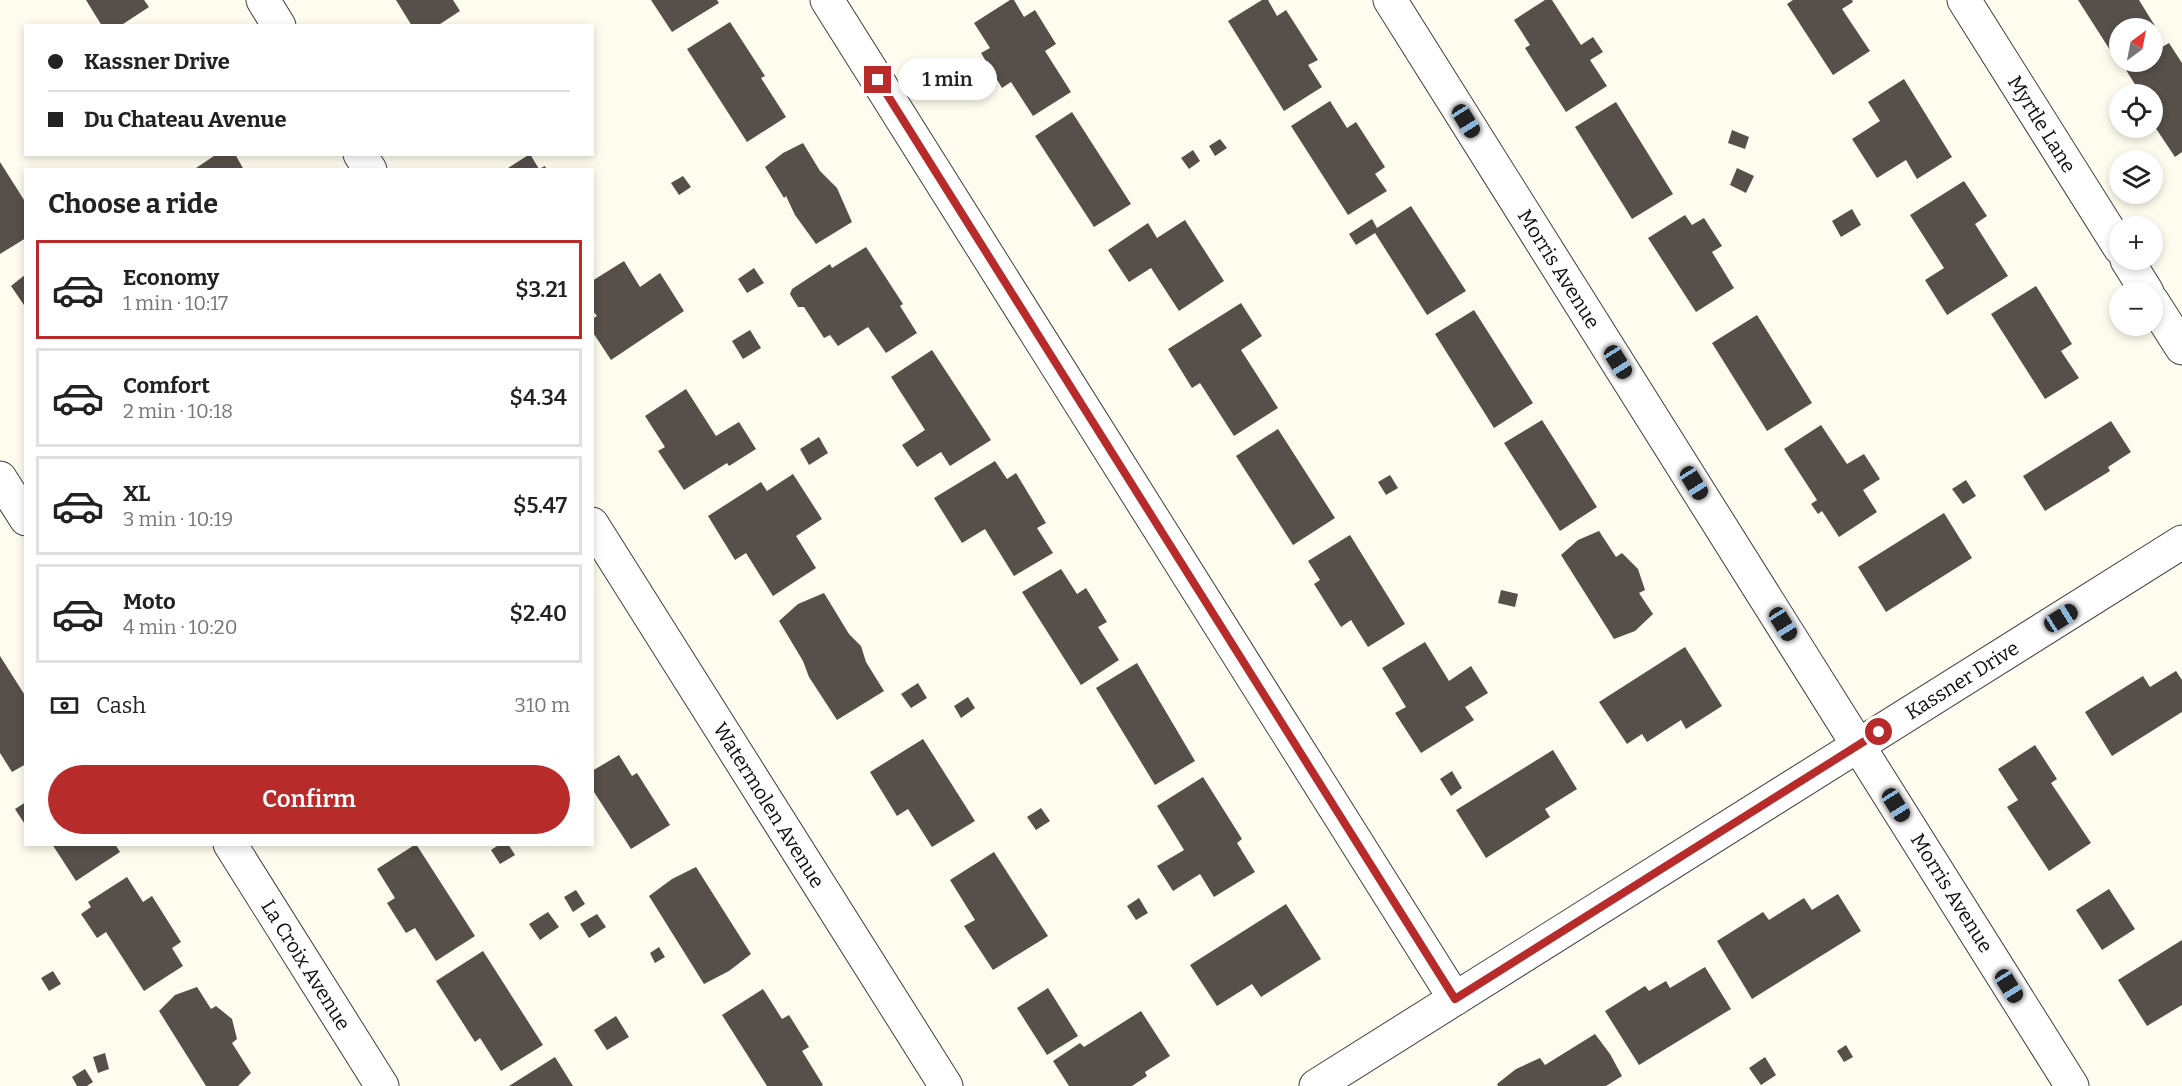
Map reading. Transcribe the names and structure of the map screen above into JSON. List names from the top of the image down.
{
  "streets": {
    "street": [
      "Myrtle Lane",
      "Morris Avenue",
      "Kassner Drive",
      "Watermolen Avenue",
      "La Croix Avenue"
    ]
  },
  "crossings": [
    ["Morris Avenue", "Kassner Drive"]
  ],
  "north": "top right",
  "page": {
    "map_buttons": ["+", "−"],
    "banner": ["Kassner Drive", "Du Chateau Avenue"],
    "bubble": "1 min",
    "heading": "Choose a ride",
    "list": [
      {
        "name": "Economy",
        "note": "1 min · 10:17",
        "value": "$3.21"
      },
      {
        "name": "Comfort",
        "note": "2 min · 10:18",
        "value": "$4.34"
      },
      {
        "name": "XL",
        "note": "3 min · 10:19",
        "value": "$5.47"
      },
      {
        "name": "Moto",
        "note": "4 min · 10:20",
        "value": "$2.40"
      }
    ],
    "pay": ["Cash", "310 m"],
    "buttons": "Confirm"
  }
}
